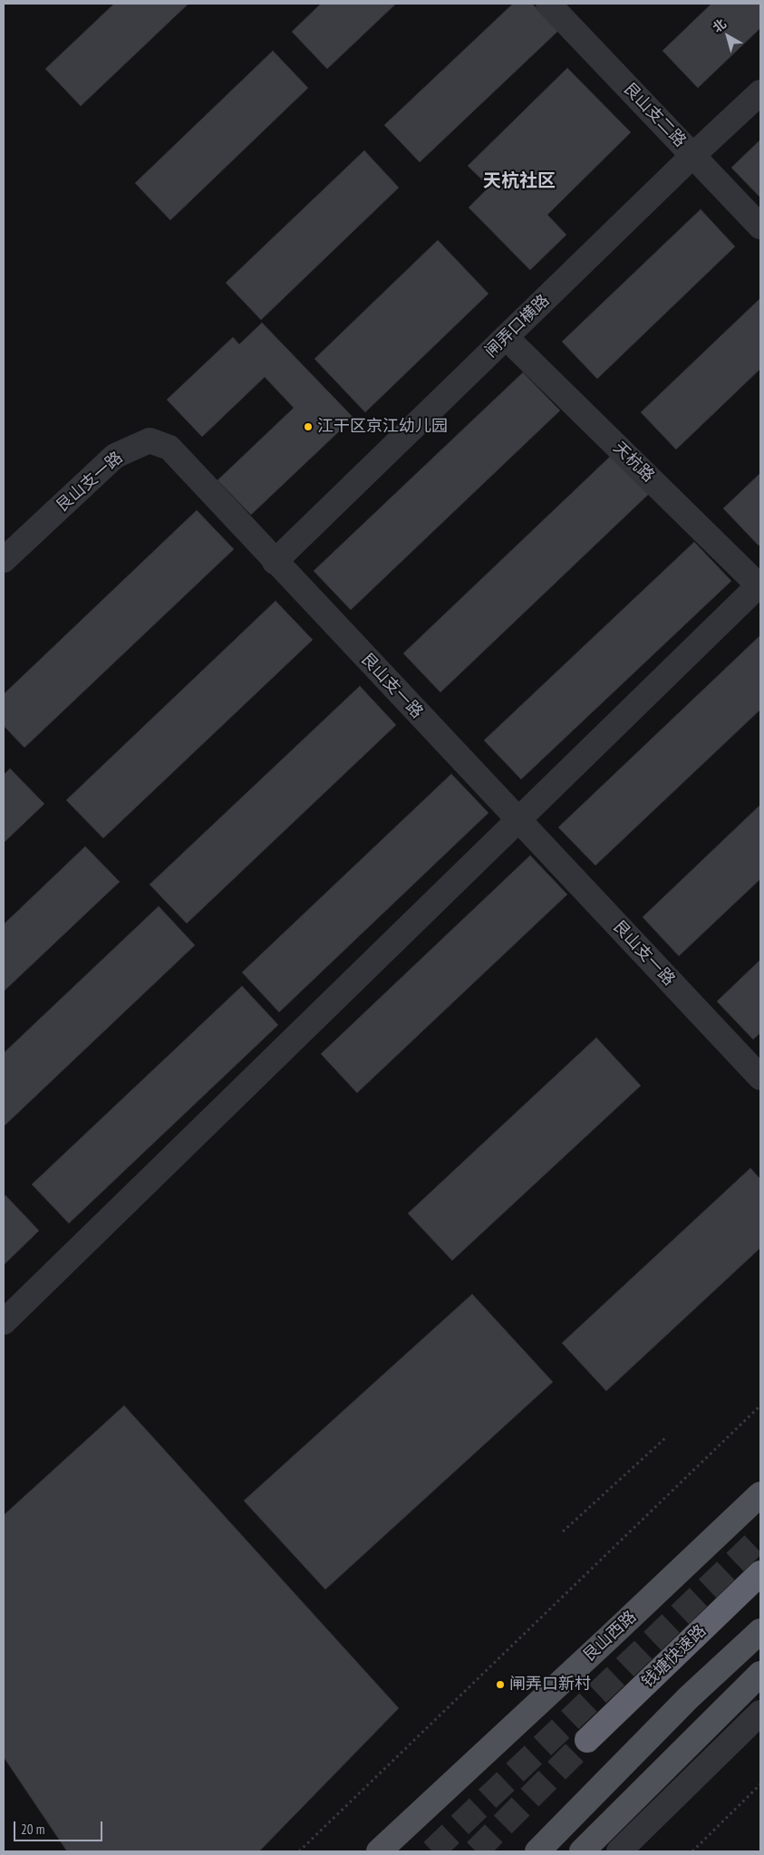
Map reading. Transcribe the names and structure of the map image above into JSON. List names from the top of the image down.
{
  "streets": {
    "highway": ["钱塘快速路"],
    "main road": ["艮山西路"],
    "street": [
      "艮山支二路",
      "闸弄口横路",
      "天杭路",
      "艮山支一路"
    ]
  },
  "crossings": [
    ["艮山支二路", "闸弄口横路"],
    ["闸弄口横路", "天杭路"],
    ["闸弄口横路", "艮山支一路"]
  ],
  "districts": ["天杭社区"],
  "places": ["江干区京江幼儿园", "闸弄口新村"],
  "scale_bar": "20 m",
  "north": "top left"
}
